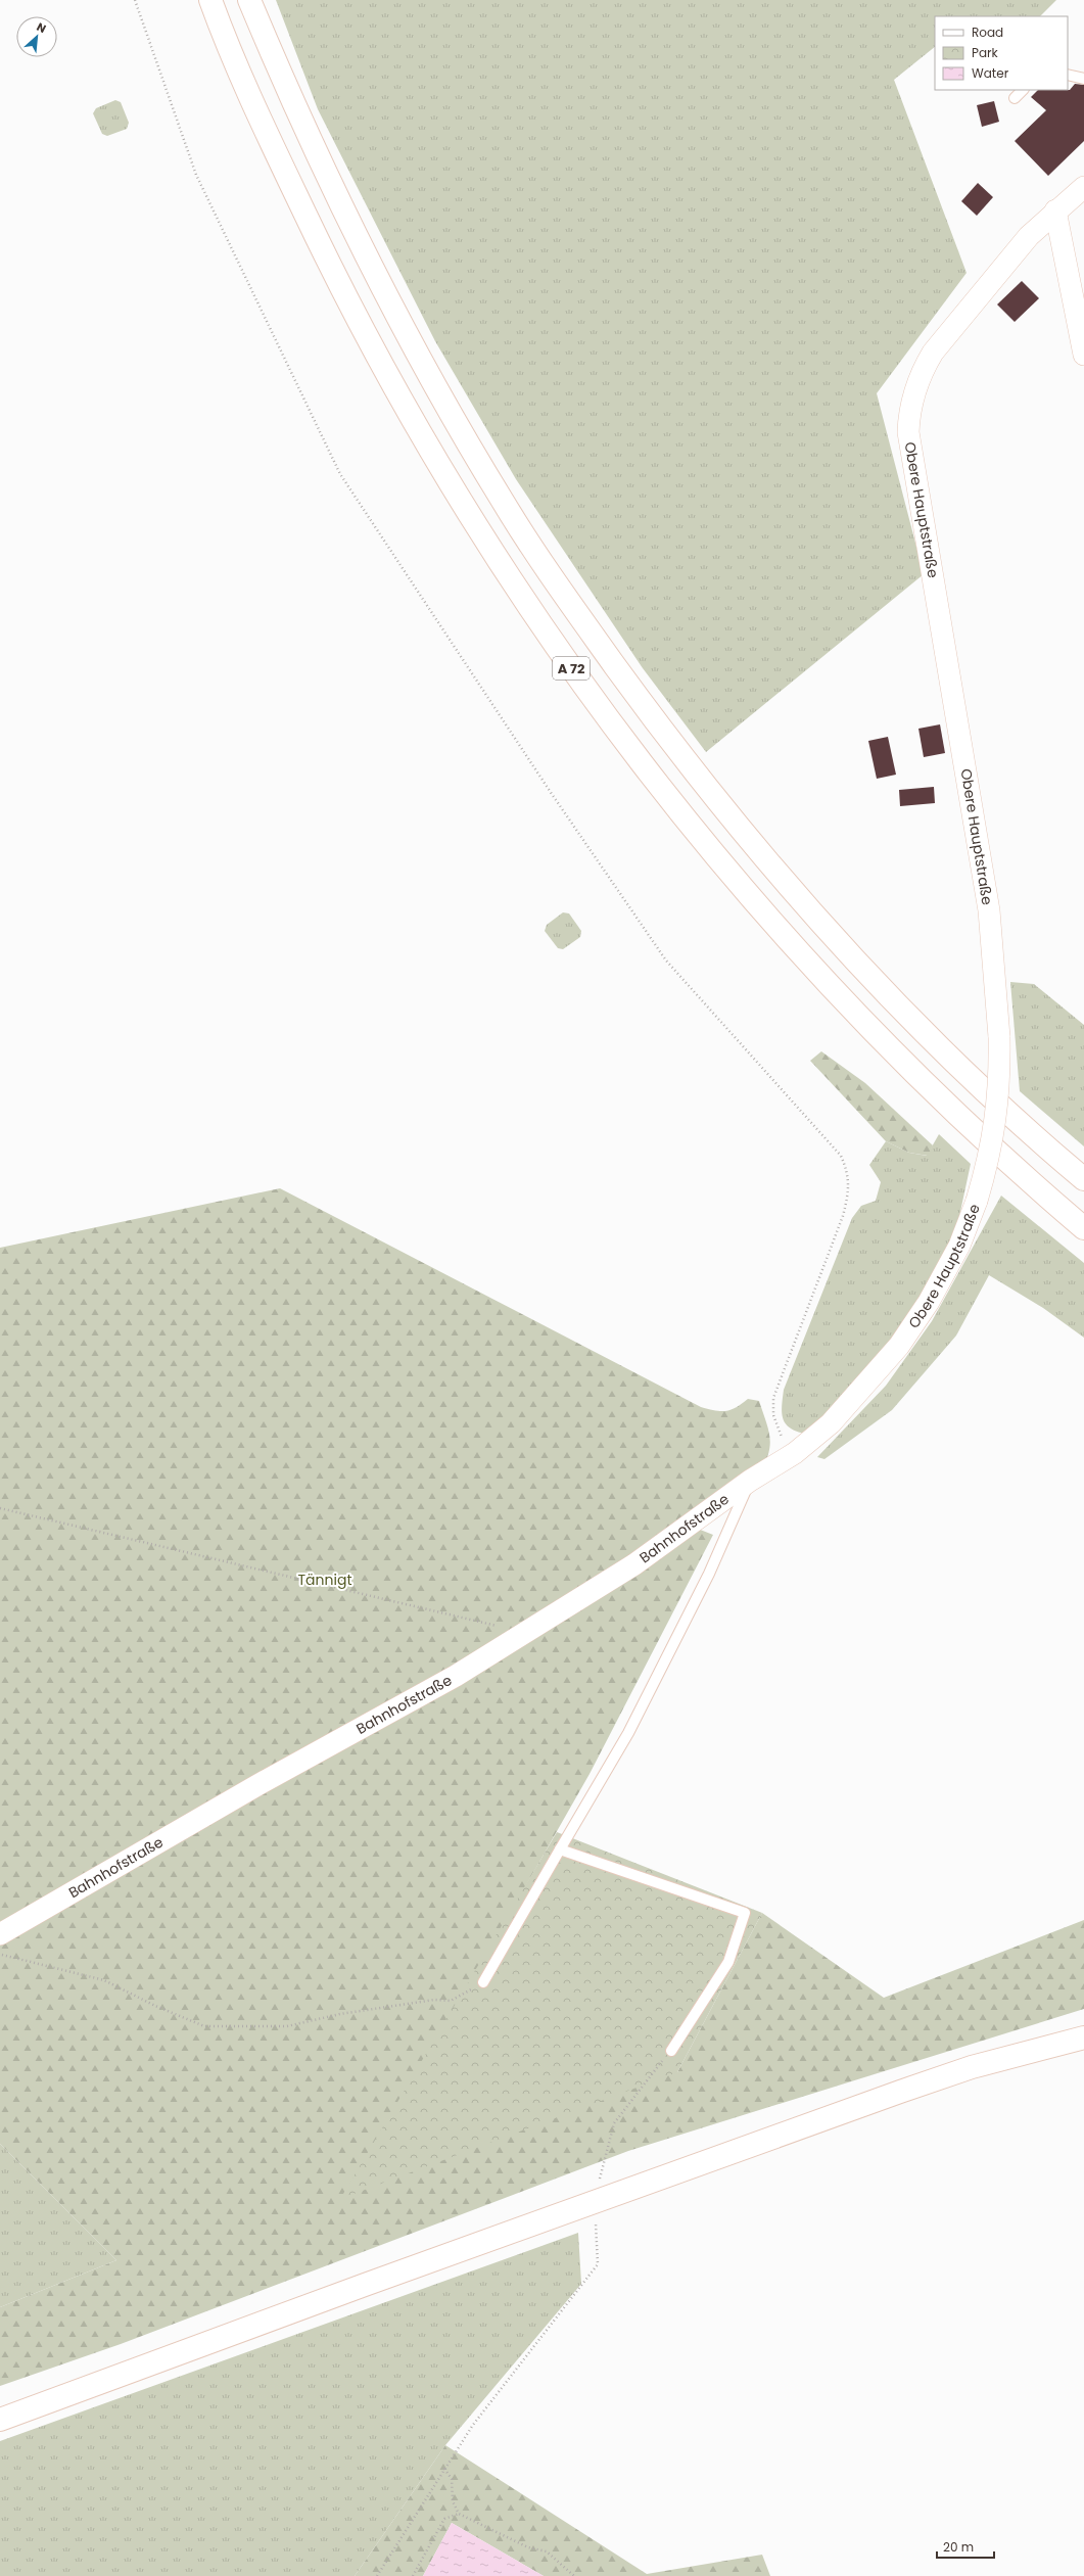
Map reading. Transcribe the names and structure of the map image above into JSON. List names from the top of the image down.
{
  "streets": {
    "main road": ["A 72"],
    "street": ["Obere Hauptstraße", "Bahnhofstraße"]
  },
  "crossings": [
    ["Obere Hauptstraße", "Bahnhofstraße"]
  ],
  "parks": ["Tännigt"],
  "legend": ["Road", "Park", "Water"],
  "scale_bar": "20 m",
  "north": "top right"
}
